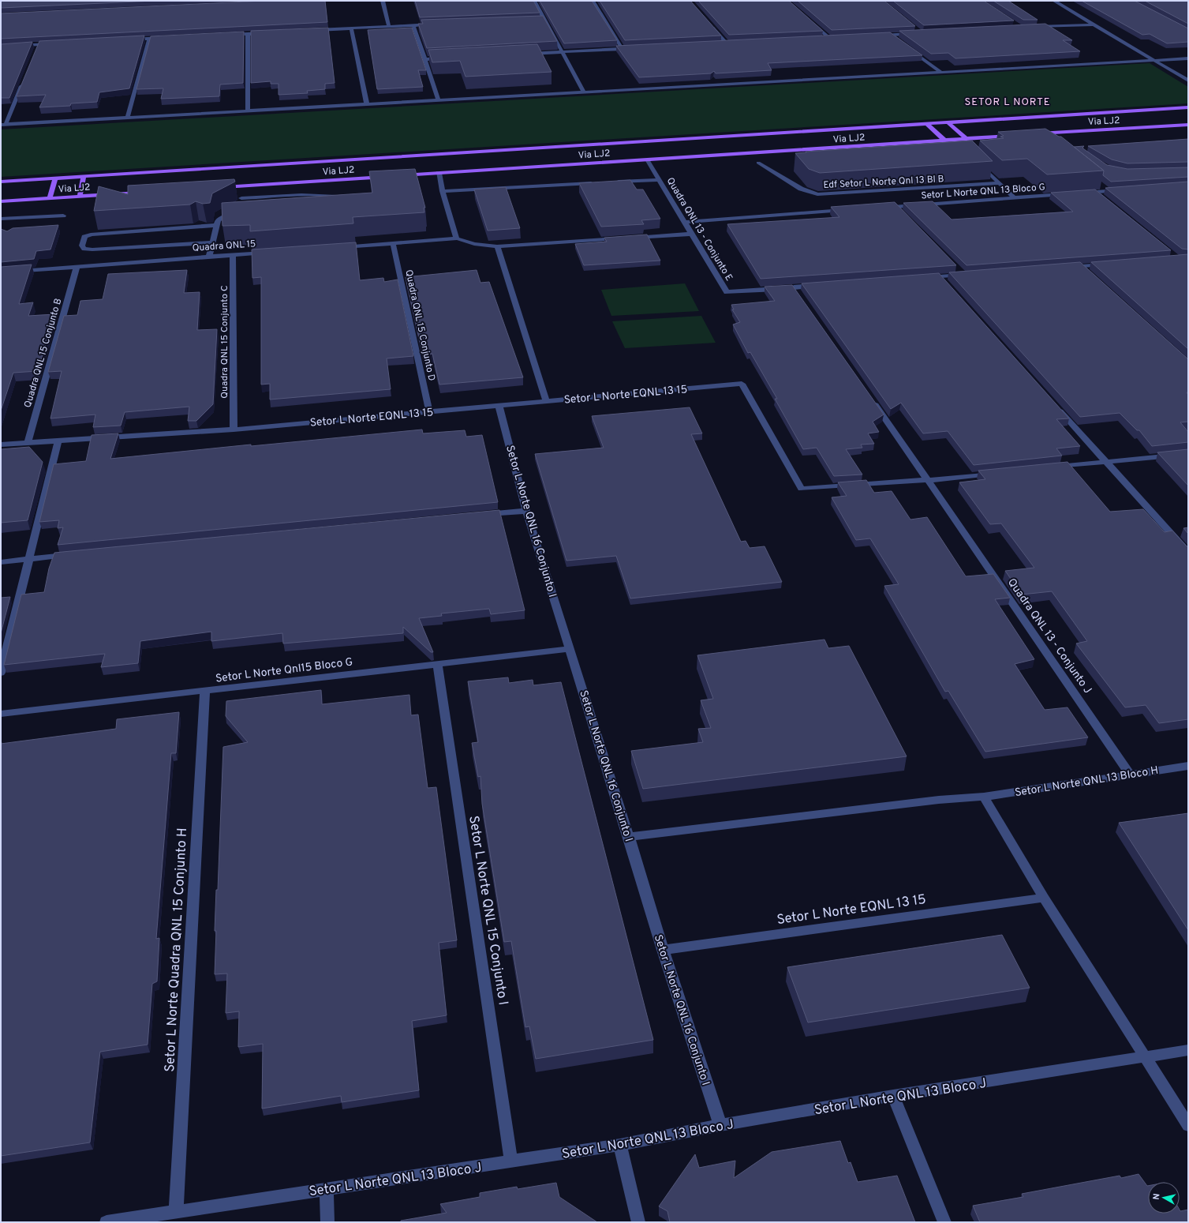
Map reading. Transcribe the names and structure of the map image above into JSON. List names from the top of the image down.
{
  "streets": {
    "main road": ["Via LJ2"],
    "street": [
      "Edf Setor L Norte Qnl 13 Bl B",
      "Setor L Norte QNL 13 Bloco G",
      "Quadra QNL 13 - Conjunto E",
      "Quadra QNL 15",
      "Quadra QNL 15 Conjunto D",
      "Quadra QNL 15 Conjunto C",
      "Quadra QNL 15 Conjunto B",
      "Setor L Norte EQNL 13 15",
      "Setor L Norte QNL 16 Conjunto I",
      "Quadra QNL 13 - Conjunto J",
      "Setor L Norte Qnl15 Bloco G",
      "Setor L Norte QNL 13 Bloco H",
      "Setor L Norte QNL 15 Conjunto I",
      "Setor L Norte Quadra QNL 15 Conjunto H",
      "Setor L Norte QNL 13 Bloco J"
    ]
  },
  "crossings": [
    ["Via LJ2", "Quadra QNL 13 - Conjunto E"],
    ["Quadra QNL 15", "Quadra QNL 15 Conjunto C"],
    ["Quadra QNL 15", "Quadra QNL 15 Conjunto B"],
    ["Quadra QNL 15 Conjunto D", "Setor L Norte EQNL 13 15"],
    ["Quadra QNL 15 Conjunto C", "Setor L Norte EQNL 13 15"],
    ["Quadra QNL 15 Conjunto B", "Setor L Norte EQNL 13 15"],
    ["Setor L Norte EQNL 13 15", "Setor L Norte QNL 16 Conjunto I"],
    ["Setor L Norte EQNL 13 15", "Quadra QNL 13 - Conjunto J"],
    ["Setor L Norte QNL 16 Conjunto I", "Setor L Norte Qnl15 Bloco G"],
    ["Setor L Norte QNL 16 Conjunto I", "Setor L Norte QNL 13 Bloco J"],
    ["Quadra QNL 13 - Conjunto J", "Setor L Norte QNL 13 Bloco H"],
    ["Setor L Norte Qnl15 Bloco G", "Setor L Norte QNL 15 Conjunto I"],
    ["Setor L Norte Qnl15 Bloco G", "Setor L Norte Quadra QNL 15 Conjunto H"],
    ["Setor L Norte QNL 15 Conjunto I", "Setor L Norte QNL 13 Bloco J"],
    ["Setor L Norte Quadra QNL 15 Conjunto H", "Setor L Norte QNL 13 Bloco J"]
  ],
  "districts": ["SETOR L NORTE"],
  "north": "left"
}
